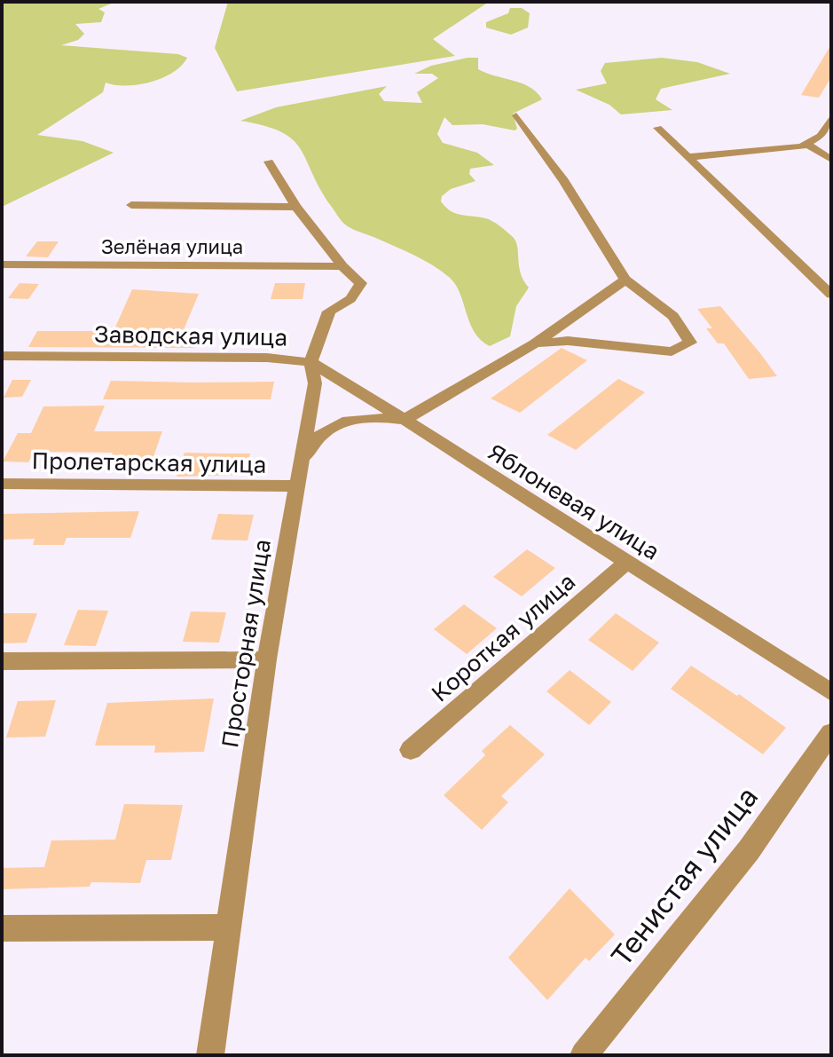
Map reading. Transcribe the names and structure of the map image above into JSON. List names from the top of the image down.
{
  "streets": {
    "street": [
      "Зелёная улица",
      "Заводская улица",
      "Пролетарская улица",
      "Яблоневая улица",
      "Короткая улица",
      "Просторная улица",
      "Тенистая улица"
    ]
  },
  "crossings": [
    ["Зелёная улица", "Просторная улица"],
    ["Заводская улица", "Яблоневая улица"],
    ["Заводская улица", "Просторная улица"],
    ["Пролетарская улица", "Яблоневая улица"],
    ["Пролетарская улица", "Просторная улица"],
    ["Яблоневая улица", "Короткая улица"],
    ["Яблоневая улица", "Просторная улица"]
  ]
}
